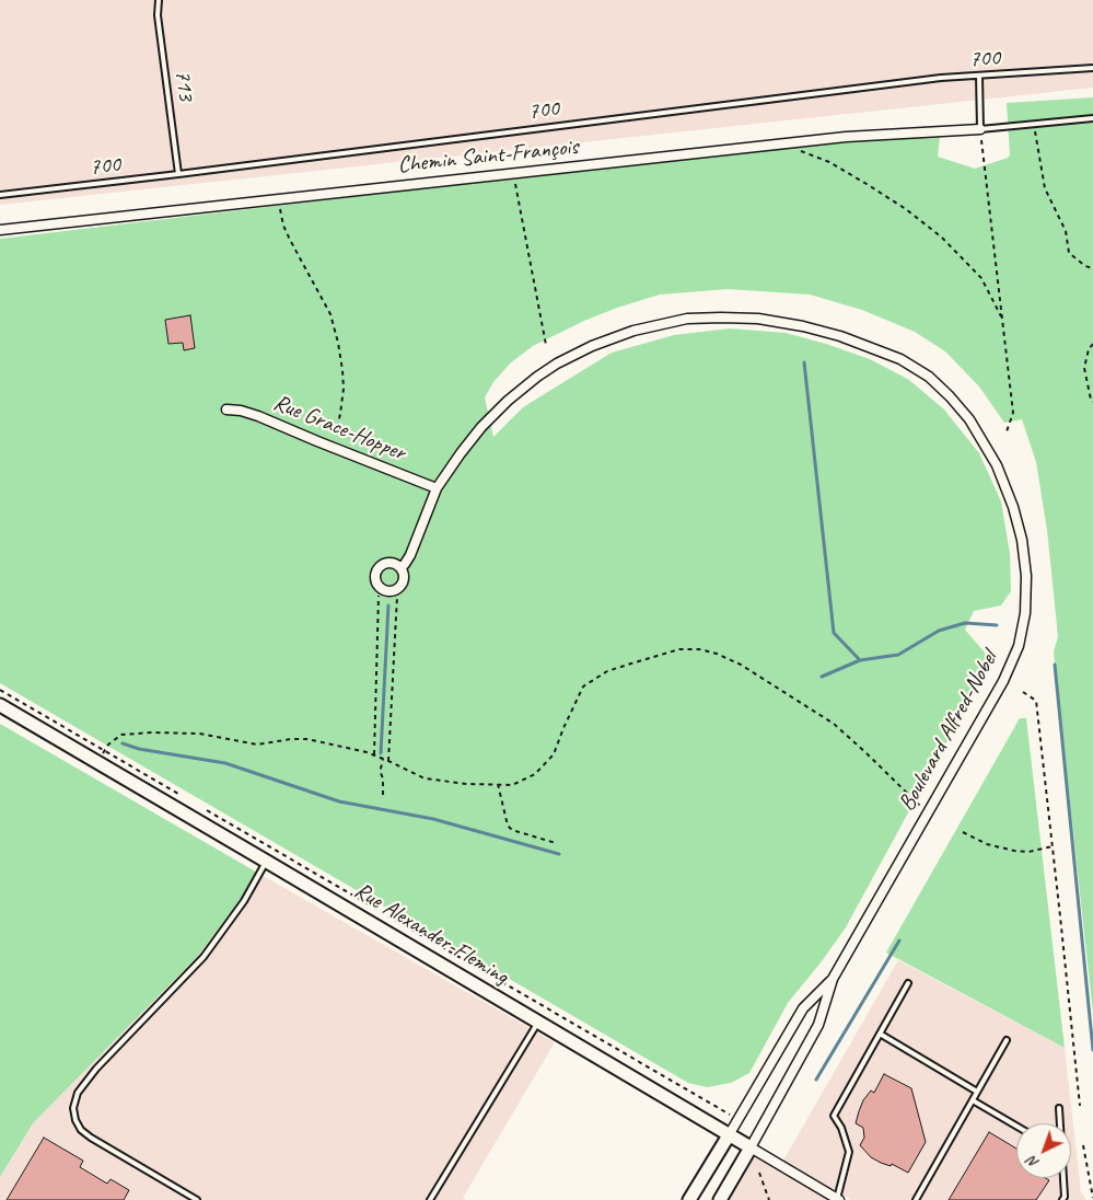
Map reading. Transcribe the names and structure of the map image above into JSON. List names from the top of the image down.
{
  "streets": {
    "street": [
      "Chemin Saint-François",
      "Rue Grace-Hopper",
      "Boulevard Alfred-Nobel",
      "Rue Alexander-Fleming"
    ],
    "lane": ["700", "713"]
  },
  "crossings": [
    ["700", "713"],
    ["Rue Grace-Hopper", "Boulevard Alfred-Nobel"],
    ["Boulevard Alfred-Nobel", "Rue Alexander-Fleming"]
  ],
  "north": "bottom left"
}
